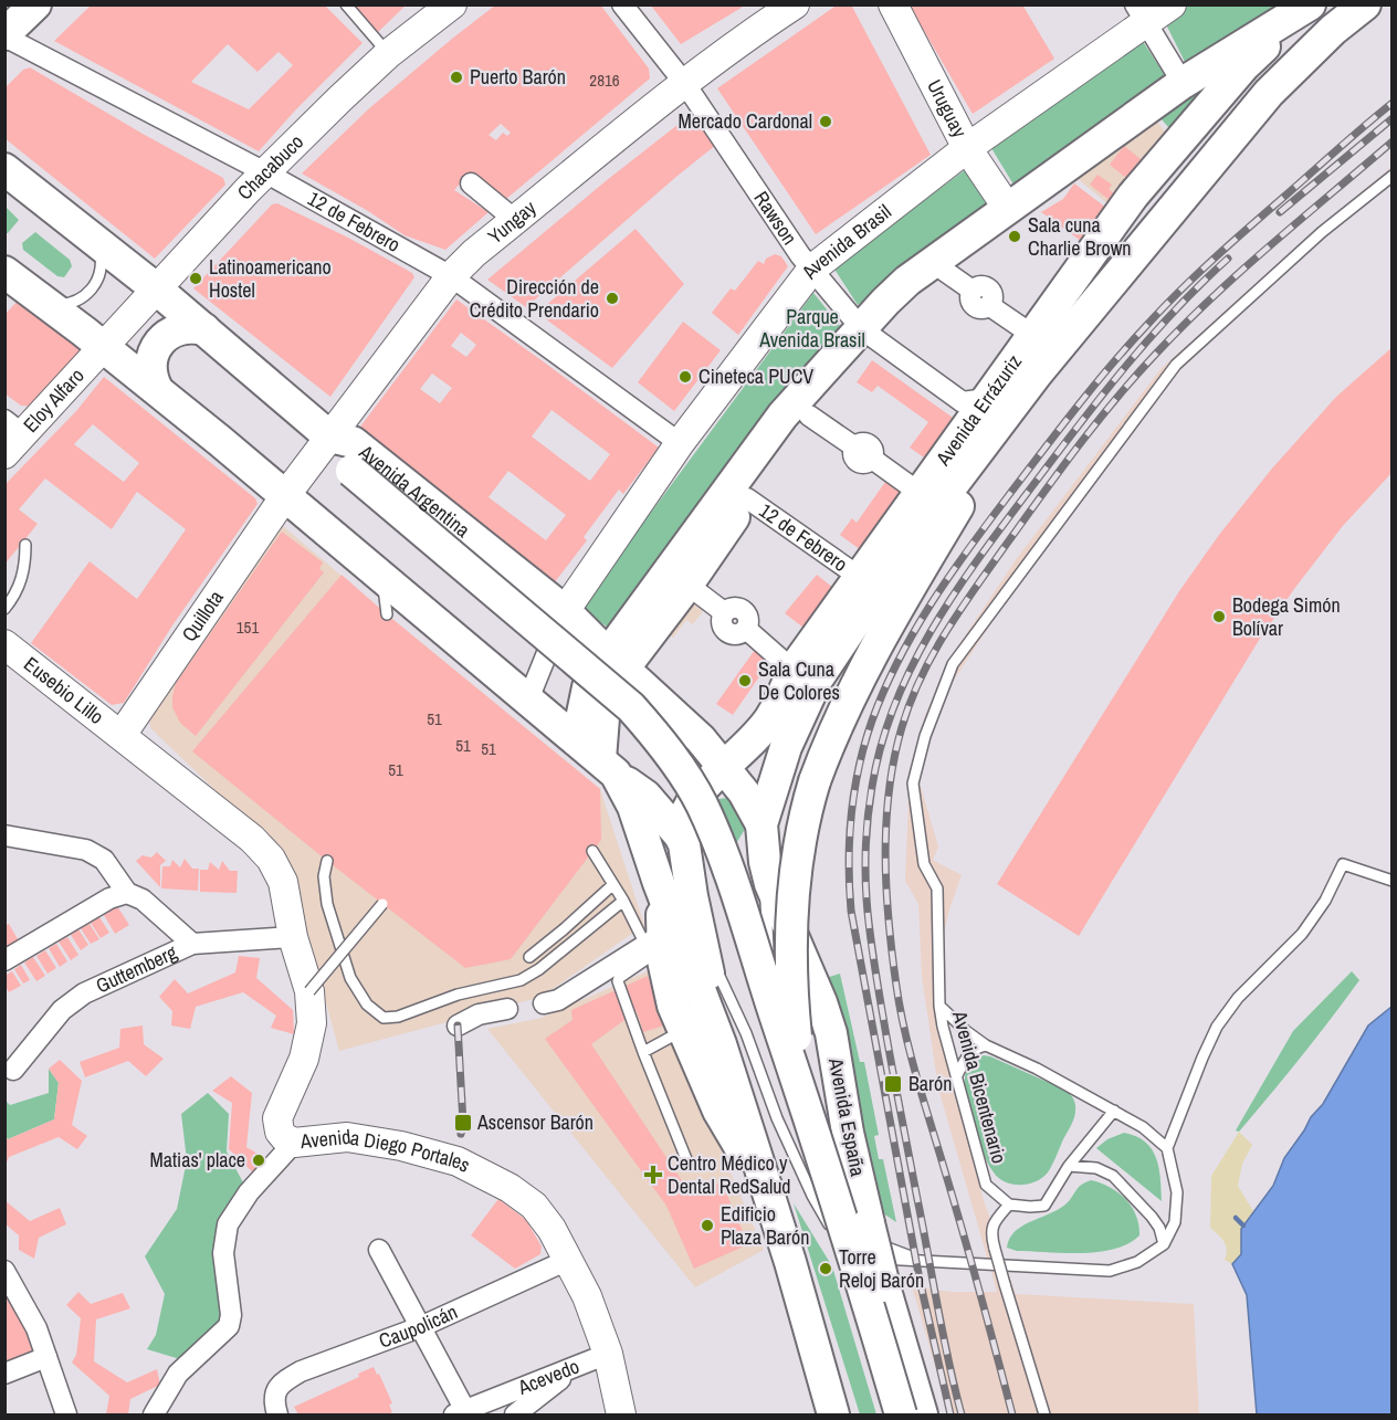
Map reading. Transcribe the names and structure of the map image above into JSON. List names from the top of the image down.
{
  "streets": {
    "main road": ["Avenida Errázuriz", "Avenida Argentina", "Avenida España"],
    "street": [
      "Uruguay",
      "Chacabuco",
      "Rawson",
      "12 de Febrero",
      "Yungay",
      "Avenida Brasil",
      "Eloy Alfaro",
      "Quillota",
      "Eusebio Lillo",
      "Guttemberg",
      "Avenida Diego Portales",
      "Caupolicán",
      "Acevedo"
    ],
    "lane": ["Avenida Bicentenario"]
  },
  "crossings": [
    ["Uruguay", "Avenida Brasil"],
    ["Chacabuco", "12 de Febrero"],
    ["Chacabuco", "Eloy Alfaro"],
    ["Chacabuco", "Avenida Argentina"],
    ["Rawson", "Yungay"],
    ["Rawson", "Avenida Brasil"],
    ["Rawson", "Avenida Errázuriz"],
    ["12 de Febrero", "Yungay"],
    ["12 de Febrero", "Avenida Brasil"],
    ["12 de Febrero", "Avenida Errázuriz"],
    ["Yungay", "Avenida Argentina"],
    ["Yungay", "Quillota"],
    ["Avenida Brasil", "Avenida Argentina"],
    ["Avenida Errázuriz", "Avenida Argentina"],
    ["Avenida Errázuriz", "Avenida España"],
    ["Avenida Argentina", "Avenida España"],
    ["Quillota", "Eusebio Lillo"],
    ["Quillota", "Avenida Diego Portales"],
    ["Eusebio Lillo", "Avenida Diego Portales"],
    ["Guttemberg", "Avenida Diego Portales"],
    ["Avenida Diego Portales", "Caupolicán"],
    ["Avenida Diego Portales", "Acevedo"]
  ],
  "parks": ["Parque Avenida Brasil"],
  "places": {
    "other": [
      "Puerto Barón",
      "Mercado Cardonal",
      "Sala cuna Charlie Brown",
      "Latinoamericano Hostel",
      "Dirección de Crédito Prendario",
      "Cineteca PUCV",
      "Bodega Simón Bolívar",
      "Sala Cuna De Colores",
      "Matias' place",
      "Edificio Plaza Barón",
      "Torre Reloj Barón"
    ],
    "transit": ["Barón", "Ascensor Barón"],
    "health": ["Centro Médico y Dental RedSalud"]
  },
  "house_numbers": [
    "2816",
    "151",
    "51",
    "51",
    "51",
    "51"
  ]
}
